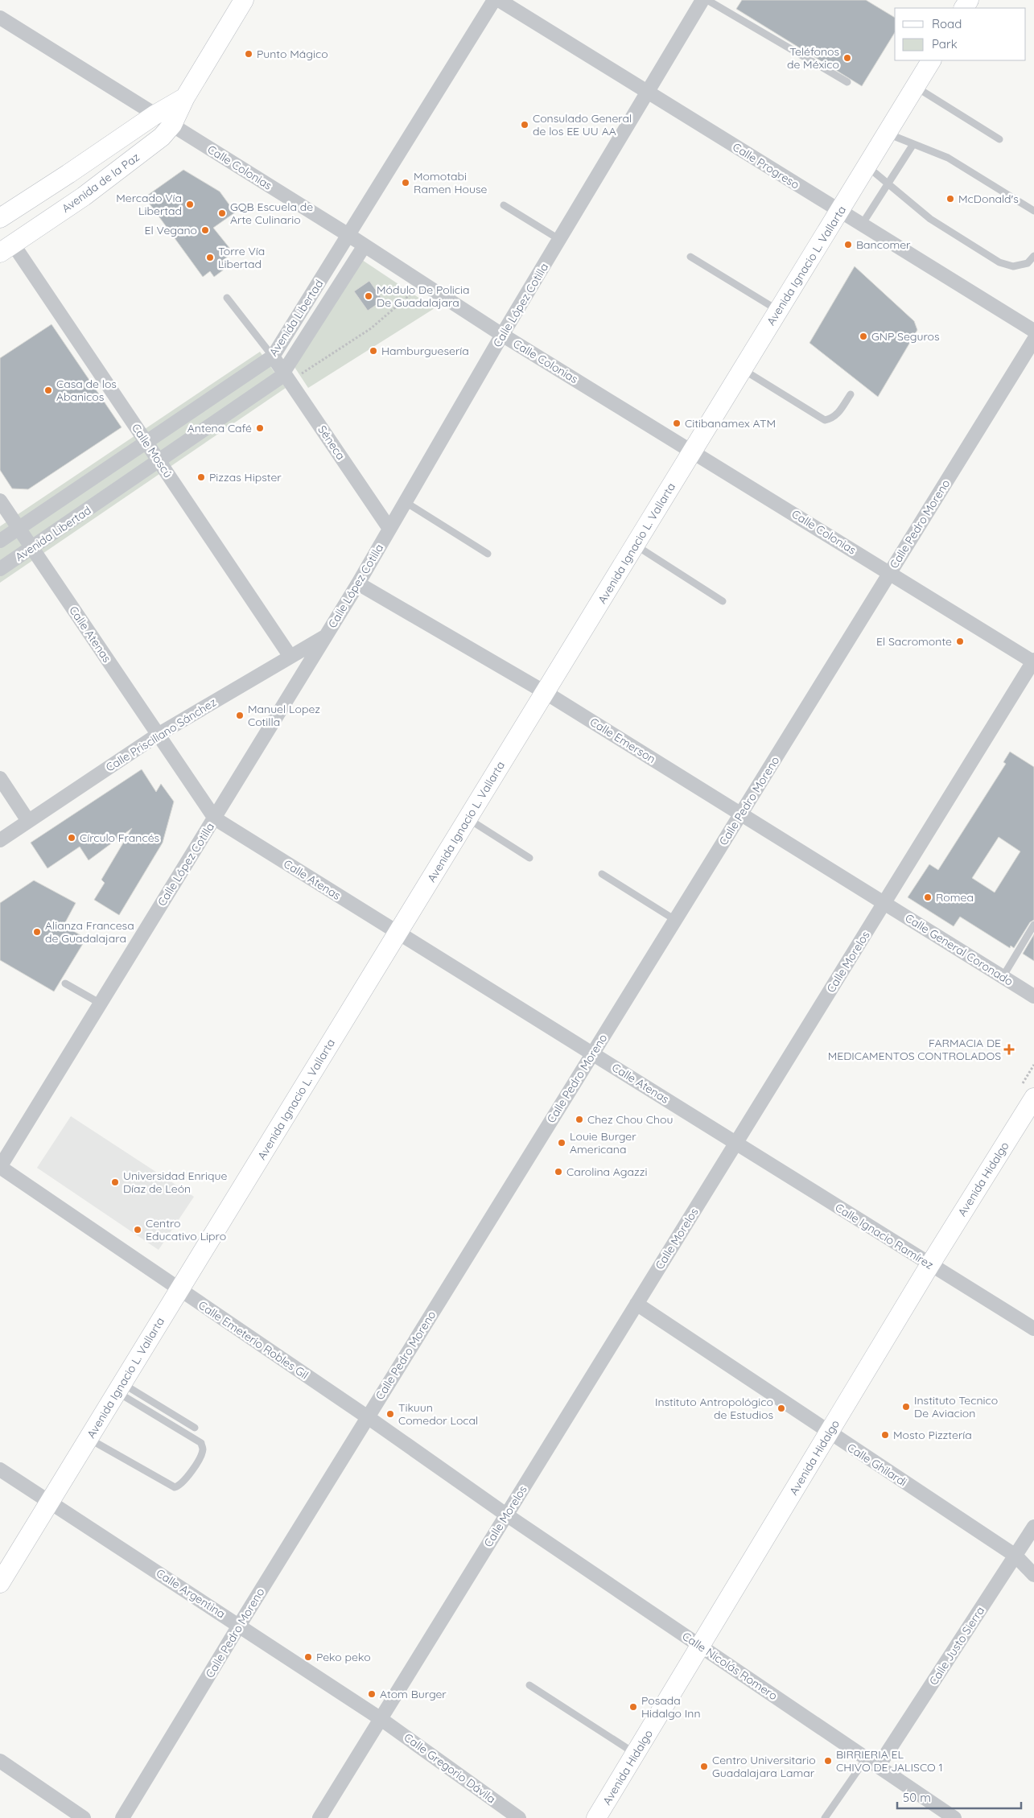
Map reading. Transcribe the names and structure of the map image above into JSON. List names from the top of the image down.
{
  "streets": {
    "main road": ["Avenida de la Paz", "Avenida Ignacio L. Vallarta", "Avenida Hidalgo"],
    "street": [
      "Calle Progreso",
      "Calle Colonias",
      "Calle López Cotilla",
      "Avenida Libertad",
      "Séneca",
      "Calle Moscú",
      "Calle Pedro Moreno",
      "Calle Atenas",
      "Calle Prisciliano Sánchez",
      "Calle Emerson",
      "Calle General Coronado",
      "Calle Morelos",
      "Calle Ignacio Ramírez",
      "Calle Emeterio Robles Gil",
      "Calle Ghilardi",
      "Calle Argentina",
      "Calle Justo Sierra",
      "Calle Nicolás Romero",
      "Calle Gregorio Dávila"
    ]
  },
  "crossings": [
    ["Calle Progreso", "Avenida Ignacio L. Vallarta"],
    ["Calle Progreso", "Calle López Cotilla"],
    ["Calle Colonias", "Avenida de la Paz"],
    ["Calle Colonias", "Avenida Ignacio L. Vallarta"],
    ["Calle Colonias", "Calle López Cotilla"],
    ["Calle Colonias", "Avenida Libertad"],
    ["Calle Colonias", "Calle Pedro Moreno"],
    ["Calle Colonias", "Calle Morelos"],
    ["Avenida de la Paz", "Calle Moscú"],
    ["Avenida Ignacio L. Vallarta", "Calle Atenas"],
    ["Avenida Ignacio L. Vallarta", "Calle Emerson"],
    ["Avenida Ignacio L. Vallarta", "Calle Emeterio Robles Gil"],
    ["Avenida Ignacio L. Vallarta", "Calle Argentina"],
    ["Calle López Cotilla", "Séneca"],
    ["Calle López Cotilla", "Calle Atenas"],
    ["Calle López Cotilla", "Calle Prisciliano Sánchez"],
    ["Calle López Cotilla", "Calle Emerson"],
    ["Calle López Cotilla", "Calle Emeterio Robles Gil"],
    ["Avenida Libertad", "Séneca"],
    ["Avenida Libertad", "Calle Moscú"],
    ["Avenida Libertad", "Calle Atenas"],
    ["Calle Moscú", "Calle Prisciliano Sánchez"],
    ["Calle Pedro Moreno", "Calle Atenas"],
    ["Calle Pedro Moreno", "Calle Emerson"],
    ["Calle Pedro Moreno", "Calle Emeterio Robles Gil"],
    ["Calle Pedro Moreno", "Calle Argentina"],
    ["Calle Atenas", "Calle Prisciliano Sánchez"],
    ["Calle Atenas", "Calle Morelos"],
    ["Calle Atenas", "Calle Ignacio Ramírez"],
    ["Calle Emerson", "Calle General Coronado"],
    ["Calle Emerson", "Calle Morelos"],
    ["Calle General Coronado", "Calle Morelos"],
    ["Calle Morelos", "Calle Ignacio Ramírez"],
    ["Calle Morelos", "Calle Emeterio Robles Gil"],
    ["Calle Morelos", "Calle Ghilardi"],
    ["Calle Morelos", "Calle Argentina"],
    ["Calle Morelos", "Calle Nicolás Romero"],
    ["Calle Morelos", "Calle Gregorio Dávila"],
    ["Avenida Hidalgo", "Calle Ignacio Ramírez"],
    ["Avenida Hidalgo", "Calle Ghilardi"],
    ["Avenida Hidalgo", "Calle Nicolás Romero"],
    ["Calle Emeterio Robles Gil", "Calle Nicolás Romero"],
    ["Calle Ghilardi", "Calle Justo Sierra"],
    ["Calle Argentina", "Calle Gregorio Dávila"],
    ["Calle Justo Sierra", "Calle Nicolás Romero"]
  ],
  "places": {
    "other": [
      "Punto Mágico",
      "Teléfonos de México",
      "Consulado General de los EE UU AA",
      "Momotabi Ramen House",
      "McDonald's",
      "Mercado Vía Libertad",
      "GQB Escuela de Arte Culinario",
      "El Vegano",
      "Bancomer",
      "Torre Vía Libertad",
      "Módulo De Policia De Guadalajara",
      "GNP Seguros",
      "Hamburguesería",
      "Casa de los Abanicos",
      "Citibanamex ATM",
      "Antena Café",
      "Pizzas Hipster",
      "El Sacromonte",
      "Manuel Lopez Cotilla",
      "Círculo Francés",
      "Romea",
      "Alianza Francesa de Guadalajara",
      "Chez Chou Chou",
      "Louie Burger Americana",
      "Carolina Agazzi",
      "Universidad Enrique Díaz de León",
      "Centro Educativo Lipro",
      "Instituto Tecnico De Aviacion",
      "Instituto Antropológico de Estudios",
      "Tikuun Comedor Local",
      "Mosto Pizztería",
      "Peko peko",
      "Atom Burger",
      "Posada Hidalgo Inn",
      "BIRRIERIA EL CHIVO DE JALISCO 1",
      "Centro Universitario Guadalajara Lamar"
    ],
    "health": ["FARMACIA DE MEDICAMENTOS CONTROLADOS"]
  },
  "legend": ["Road", "Park"],
  "scale_bar": "50 m"
}
